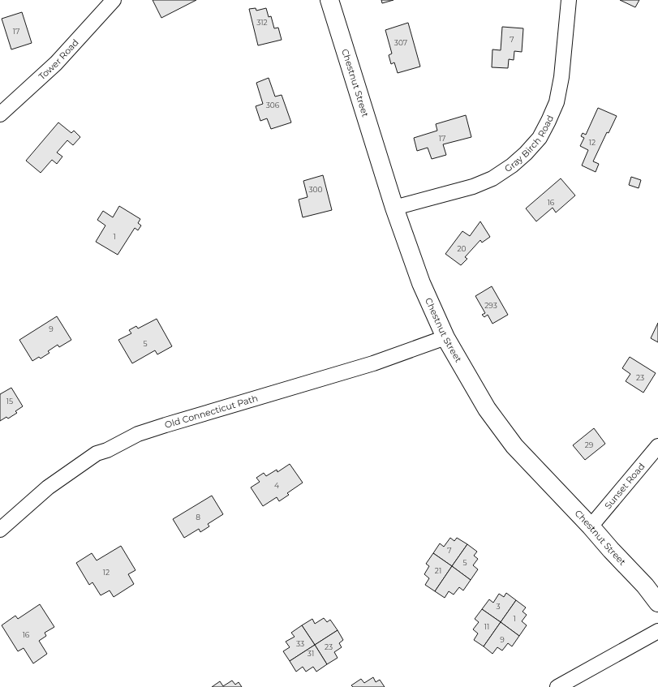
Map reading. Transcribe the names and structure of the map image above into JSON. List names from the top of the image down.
{
  "streets": {
    "main road": ["Chestnut Street"],
    "street": [
      "Tower Road",
      "Gray Birch Road",
      "Old Connecticut Path",
      "Sunset Road"
    ]
  },
  "crossings": [
    ["Chestnut Street", "Gray Birch Road"],
    ["Chestnut Street", "Old Connecticut Path"],
    ["Chestnut Street", "Sunset Road"]
  ],
  "house_numbers": [
    "312",
    "17",
    "7",
    "307",
    "306",
    "17",
    "12",
    "300",
    "16",
    "1",
    "20",
    "293",
    "9",
    "5",
    "23",
    "15",
    "29",
    "4",
    "8",
    "7",
    "5",
    "21",
    "12",
    "3",
    "1",
    "11",
    "16",
    "9",
    "33",
    "23",
    "31"
  ]
}
